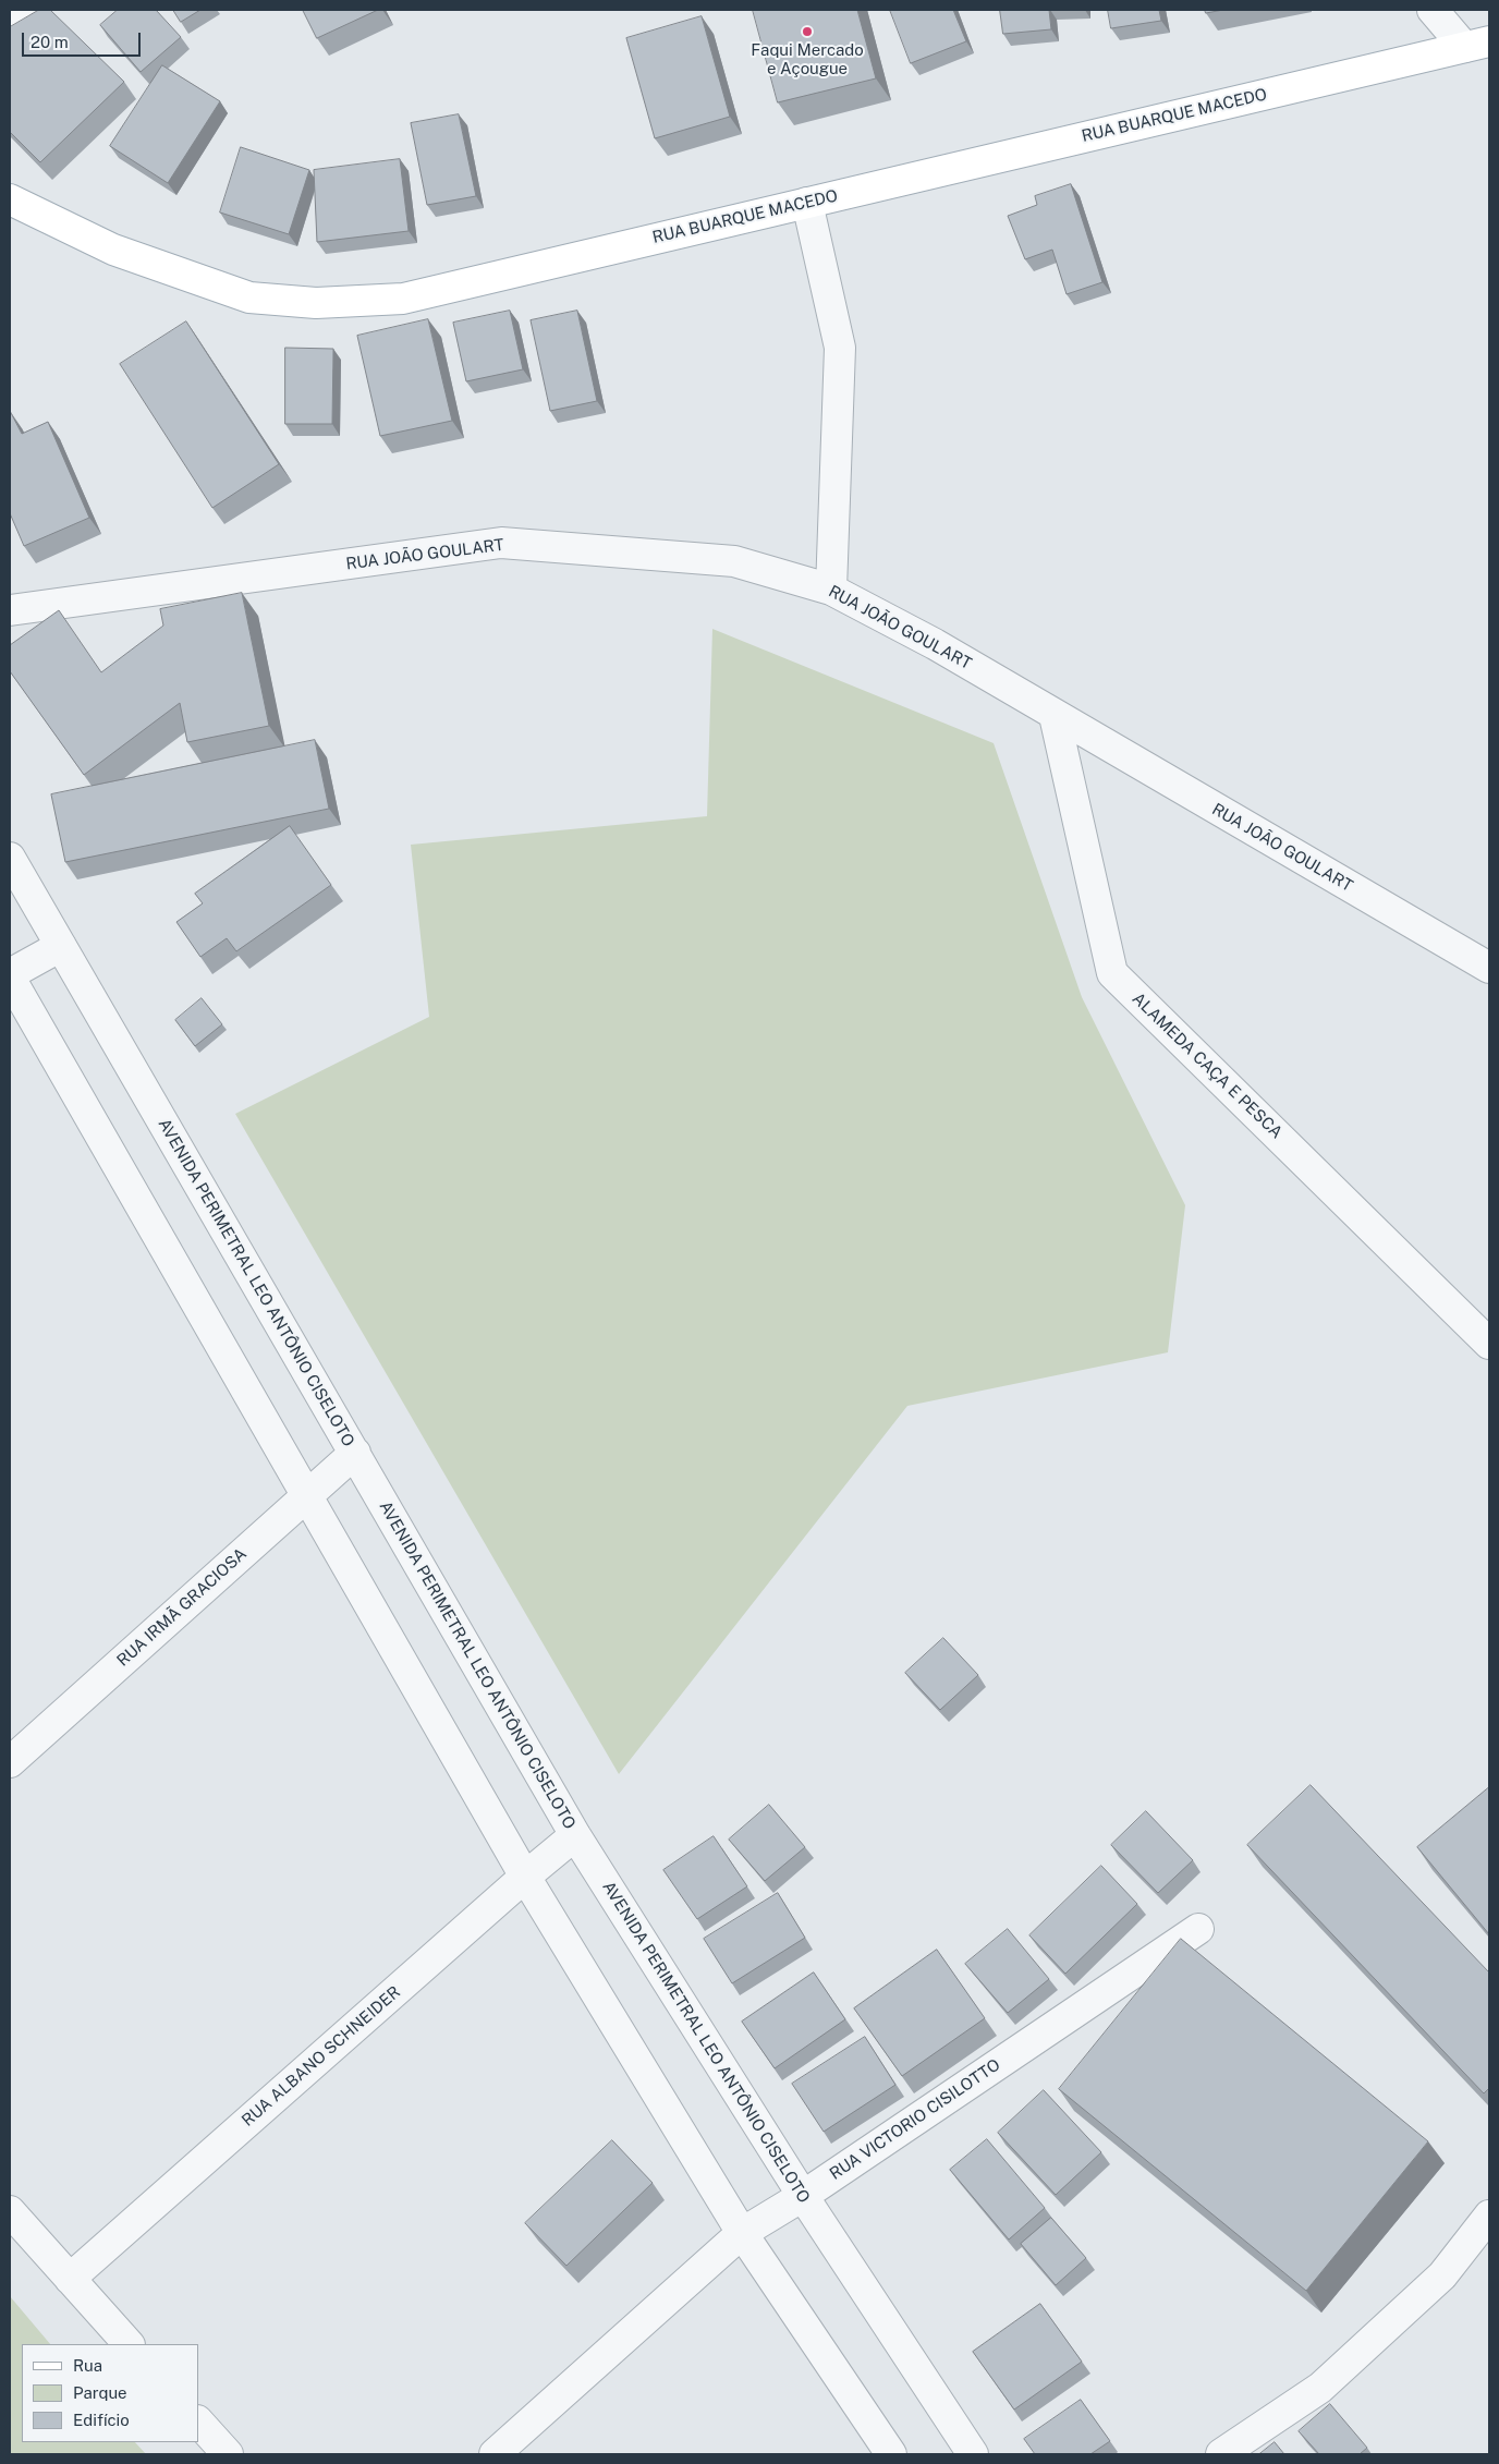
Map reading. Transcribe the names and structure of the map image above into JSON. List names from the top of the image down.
{
  "streets": {
    "main road": ["RUA BUARQUE MACEDO"],
    "street": [
      "RUA JOÃO GOULART",
      "ALAMEDA CAÇA E PESCA",
      "AVENIDA PERIMETRAL LEO ANTÔNIO CISELOTO",
      "RUA IRMÃ GRACIOSA",
      "RUA ALBANO SCHNEIDER",
      "RUA VICTORIO CISILOTTO"
    ]
  },
  "crossings": [
    ["RUA JOÃO GOULART", "ALAMEDA CAÇA E PESCA"],
    ["AVENIDA PERIMETRAL LEO ANTÔNIO CISELOTO", "RUA IRMÃ GRACIOSA"],
    ["AVENIDA PERIMETRAL LEO ANTÔNIO CISELOTO", "RUA ALBANO SCHNEIDER"],
    ["AVENIDA PERIMETRAL LEO ANTÔNIO CISELOTO", "RUA VICTORIO CISILOTTO"]
  ],
  "places": ["Faqui Mercado e Açougue"],
  "legend": ["Rua", "Parque", "Edifício"],
  "scale_bar": "20 m"
}
